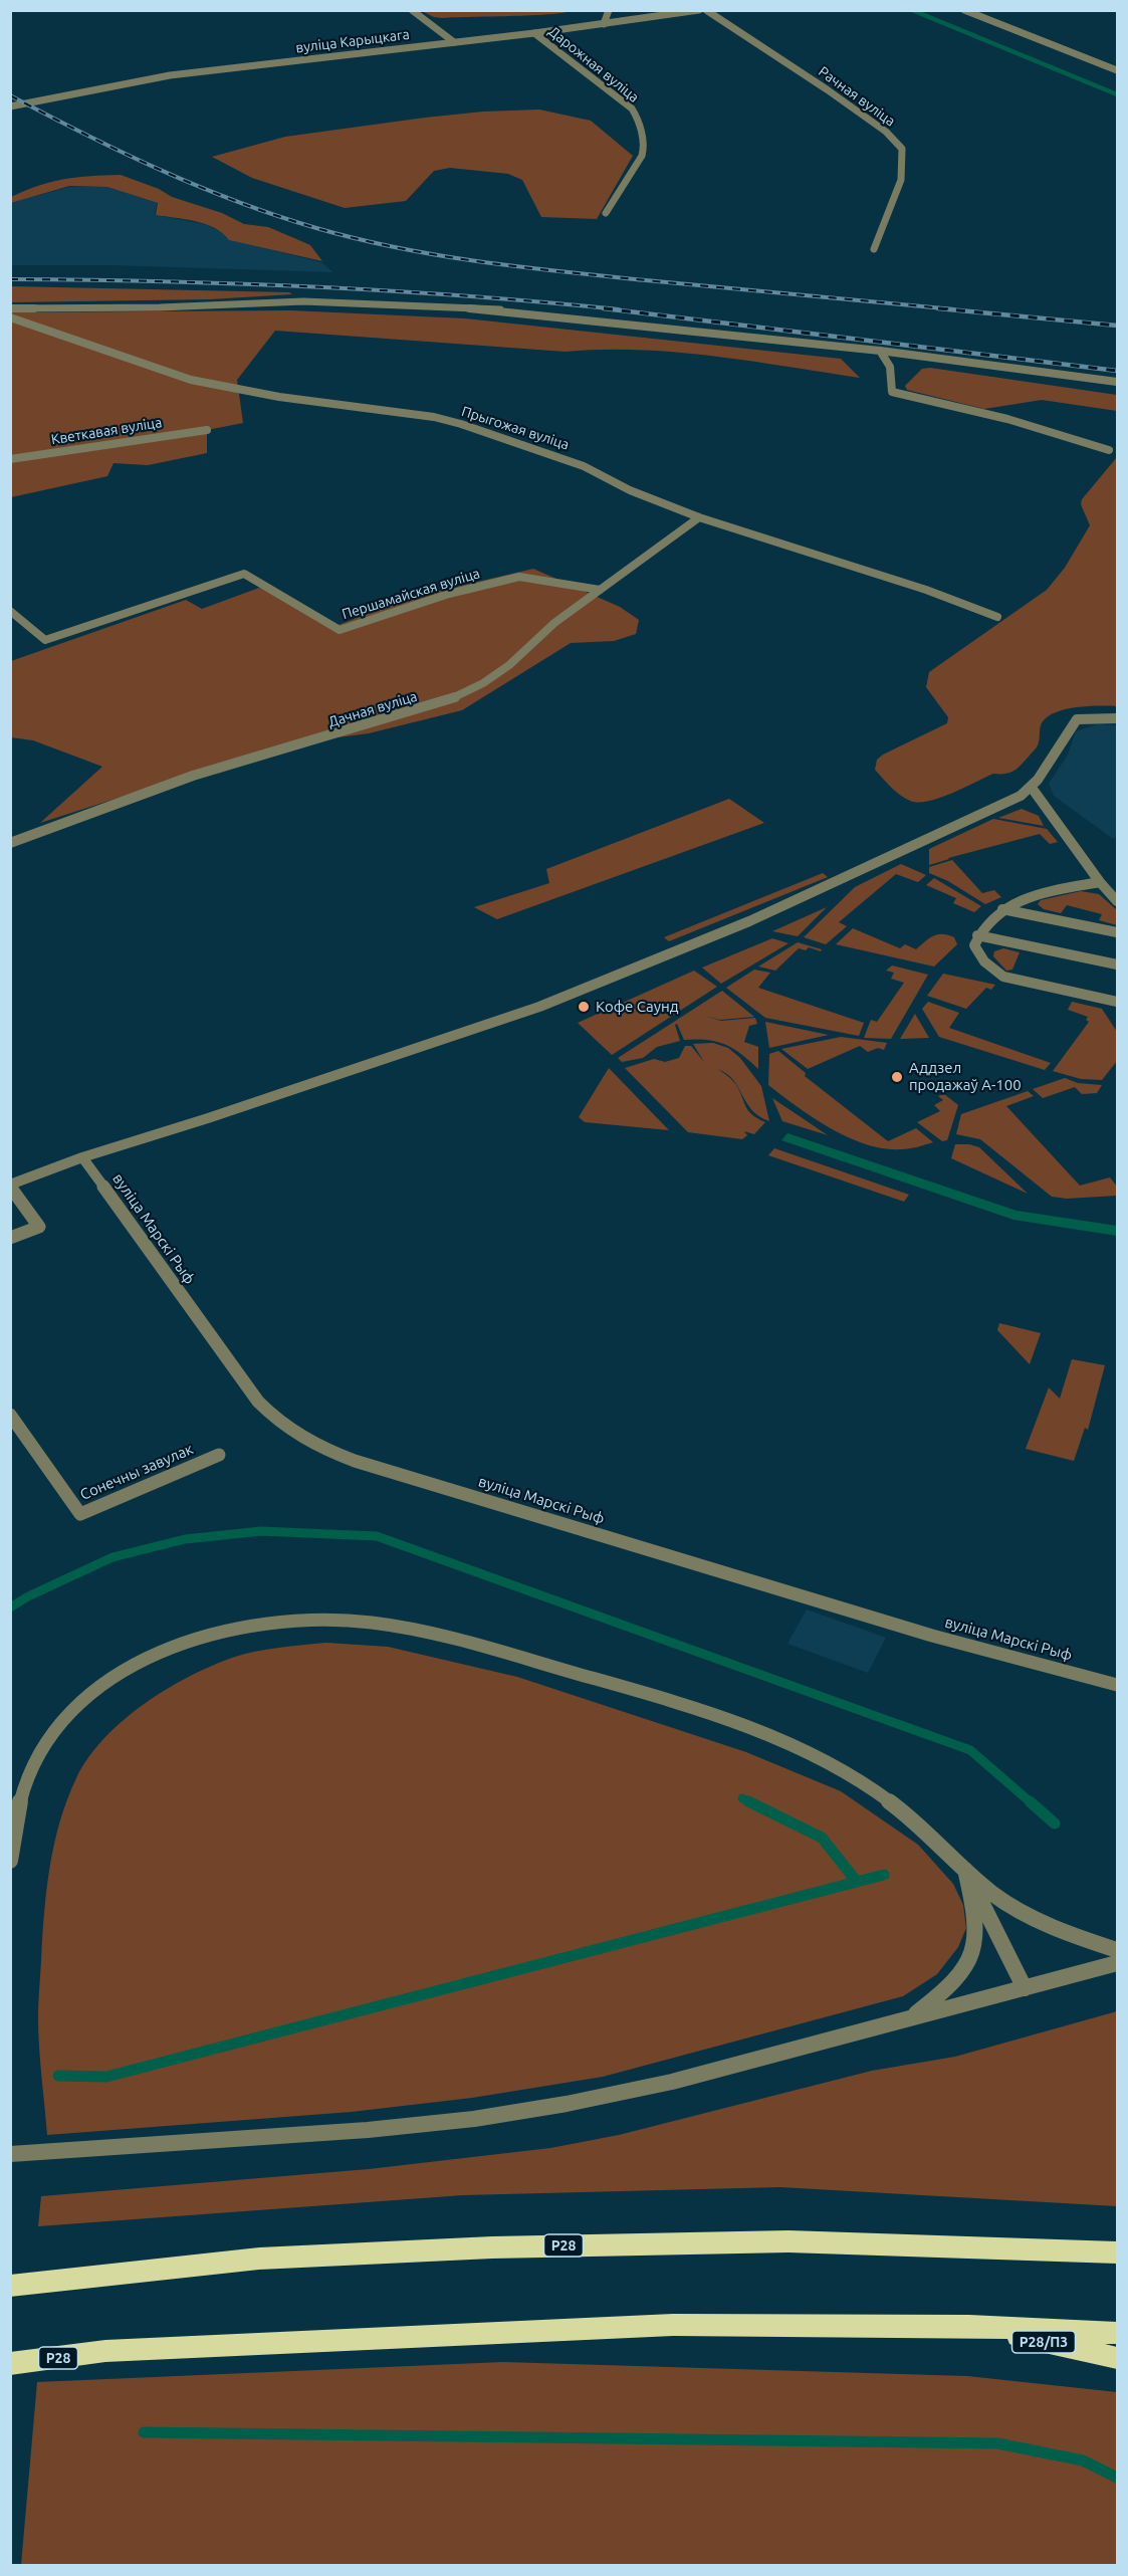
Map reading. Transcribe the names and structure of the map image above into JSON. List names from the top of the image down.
{
  "streets": {
    "highway": ["Р28", "Р28/П3"],
    "street": [
      "вуліца Карыцкага",
      "Дарожная вуліца",
      "Рачная вуліца",
      "Прыгожая вуліца",
      "Кветкавая вуліца",
      "Першамайская вуліца",
      "Дачная вуліца",
      "вуліца Марскі Рыф",
      "Сонечны завулак"
    ]
  },
  "crossings": [
    ["вуліца Карыцкага", "Дарожная вуліца"],
    ["Прыгожая вуліца", "Дачная вуліца"],
    ["Першамайская вуліца", "Дачная вуліца"],
    ["Р28", "Р28/П3"]
  ],
  "places": ["Кофе Саунд", "Аддзел продажаў А-100"]
}
